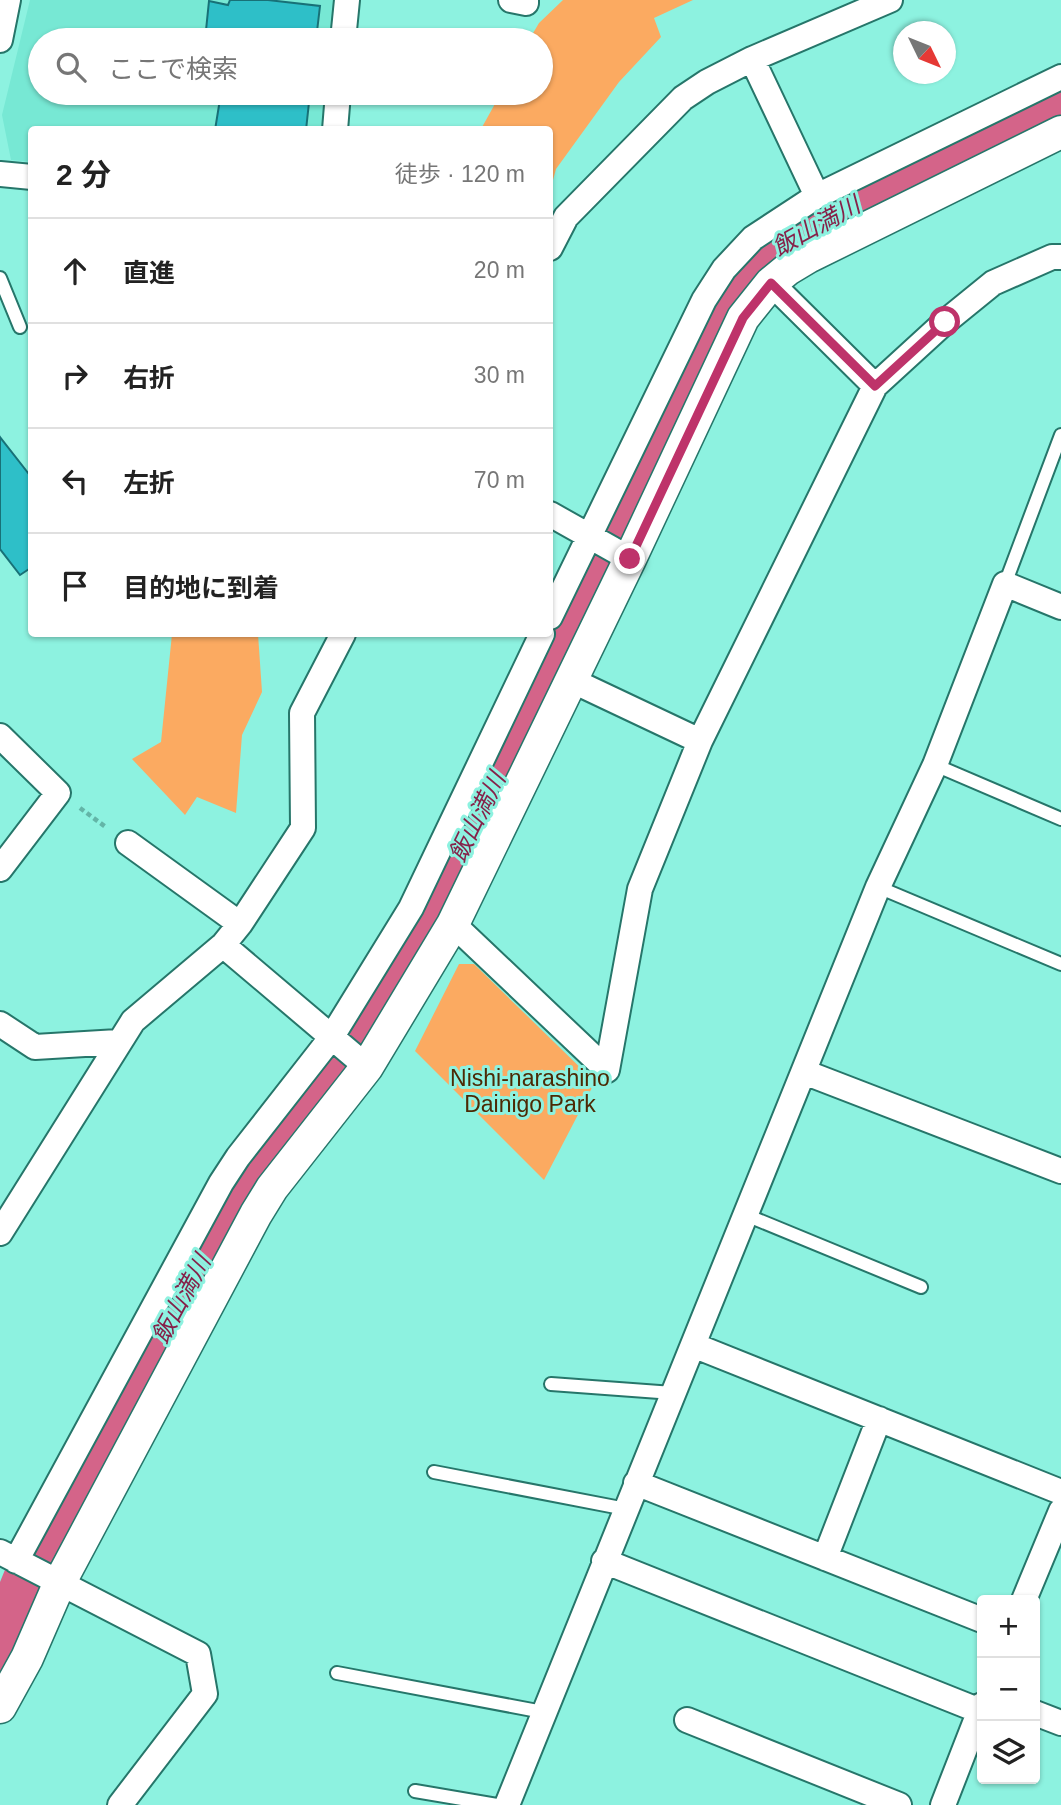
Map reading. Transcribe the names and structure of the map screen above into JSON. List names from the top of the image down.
{
  "water": ["飯山満川"],
  "parks": ["Nishi-narashino Dainigo Park"],
  "north": "bottom right",
  "page": {
    "search": "ここで検索",
    "heading": ["2 分", "徒歩 · 120 m"],
    "list": [
      ["直進", "20 m"],
      ["右折", "30 m"],
      ["左折", "70 m"],
      "目的地に到着"
    ],
    "map_buttons": ["+", "−"]
  }
}
